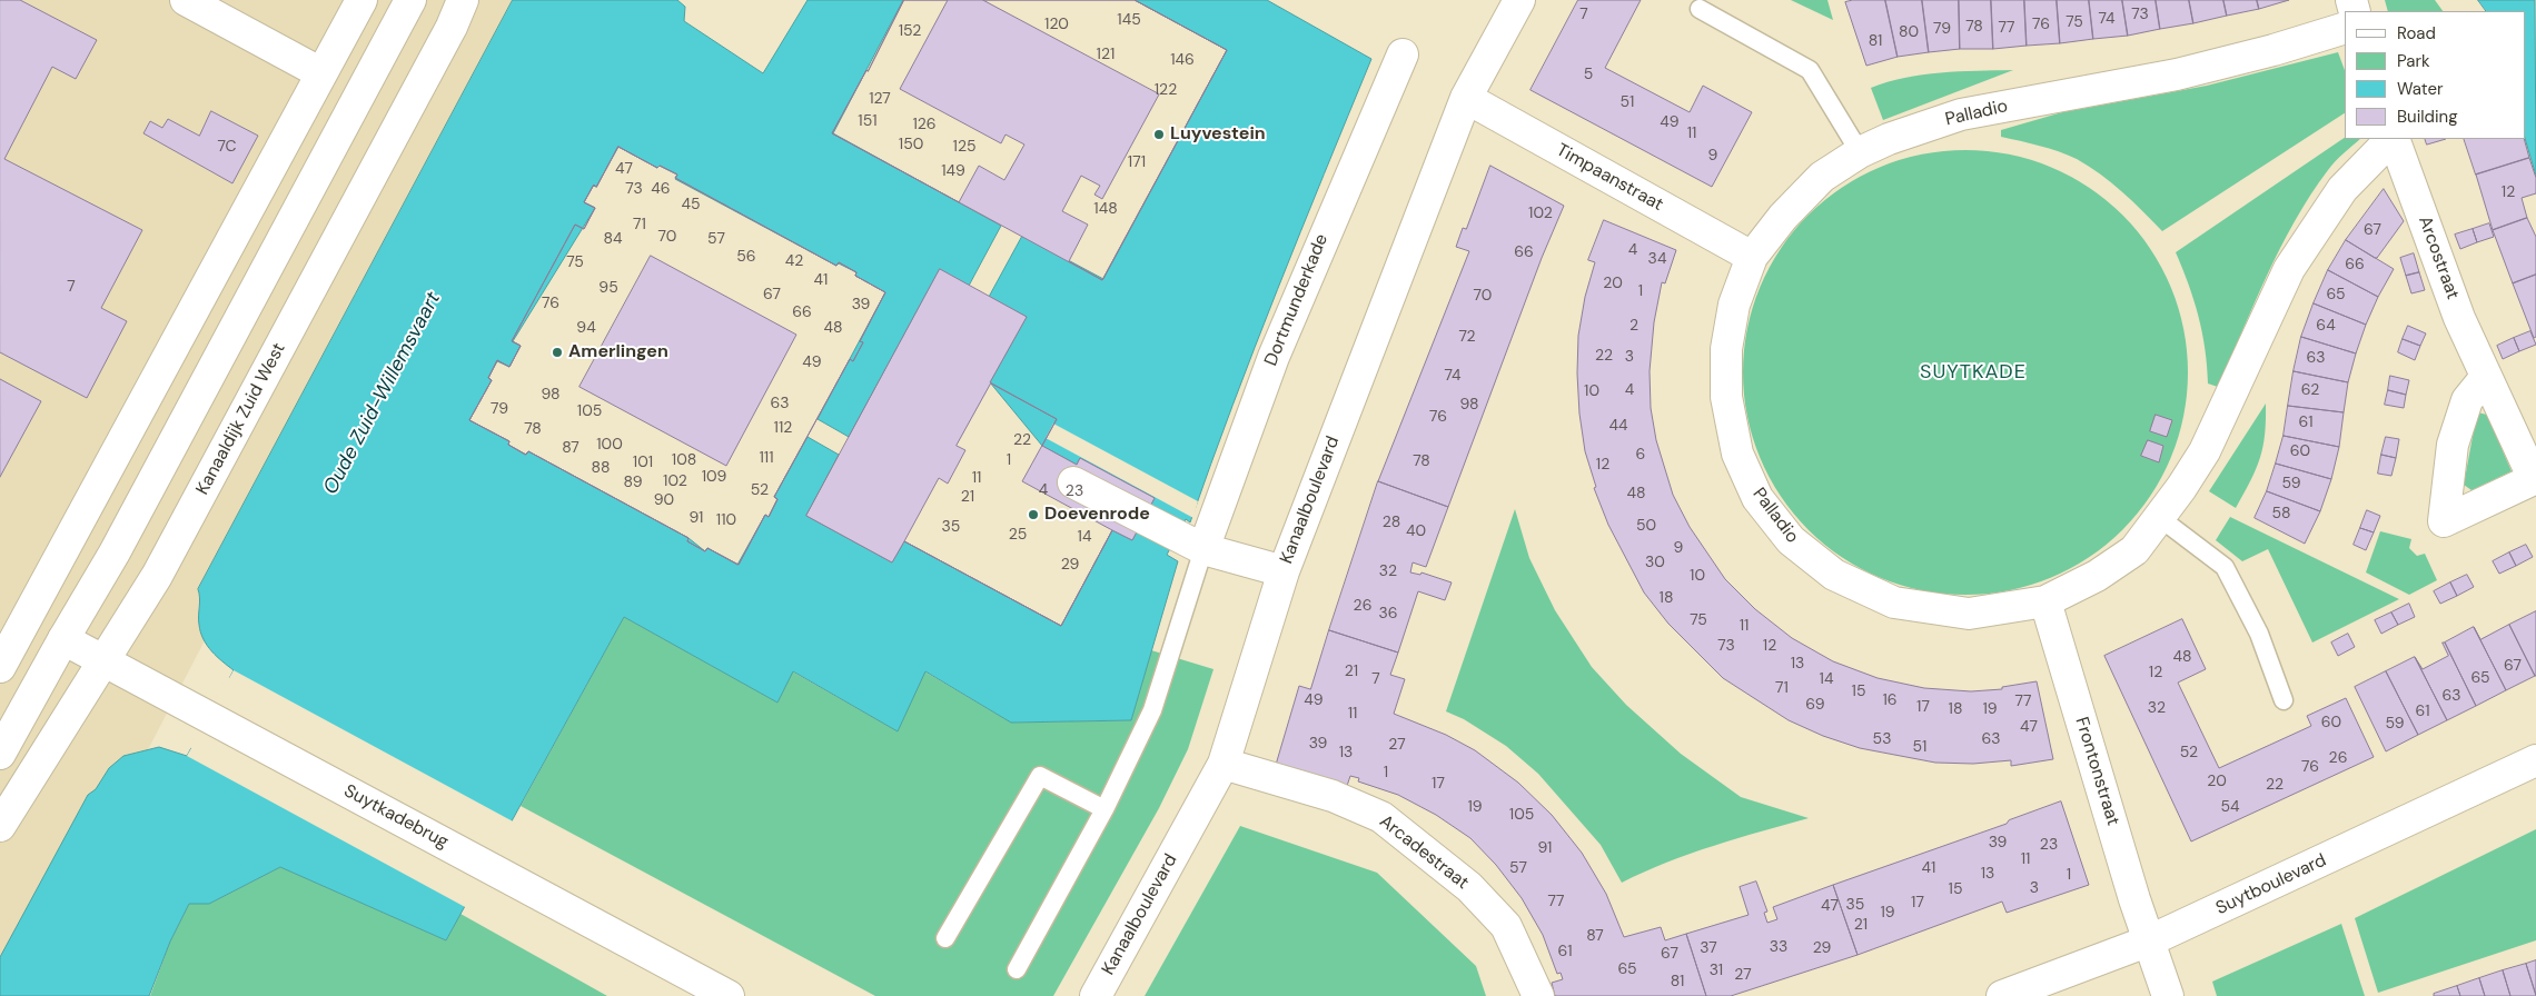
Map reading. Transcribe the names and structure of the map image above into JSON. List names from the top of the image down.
{
  "streets": {
    "street": [
      "Palladio",
      "Timpaanstraat",
      "Arcostraat",
      "Dortmunderkade",
      "Kanaaldijk Zuid West",
      "Kanaalboulevard",
      "Frontonstraat",
      "Suytkadebrug",
      "Arcadestraat",
      "Suytboulevard"
    ]
  },
  "crossings": [
    ["Palladio", "Timpaanstraat"],
    ["Palladio", "Frontonstraat"],
    ["Timpaanstraat", "Kanaalboulevard"],
    ["Kanaaldijk Zuid West", "Suytkadebrug"],
    ["Kanaalboulevard", "Arcadestraat"],
    ["Frontonstraat", "Suytboulevard"]
  ],
  "districts": ["SUYTKADE"],
  "water": ["Oude Zuid-Willemsvaart"],
  "places": ["Luyvestein", "Amerlingen", "Doevenrode"],
  "house_numbers": [
    "7",
    "73",
    "74",
    "145",
    "75",
    "120",
    "76",
    "78",
    "77",
    "79",
    "152",
    "80",
    "81",
    "121",
    "146",
    "5",
    "122",
    "127",
    "51",
    "151",
    "49",
    "126",
    "11",
    "150",
    "7C",
    "125",
    "9",
    "171",
    "47",
    "149",
    "73",
    "46",
    "12",
    "45",
    "148",
    "102",
    "71",
    "67",
    "70",
    "84",
    "57",
    "4",
    "66",
    "56",
    "34",
    "42",
    "75",
    "66",
    "41",
    "20",
    "7",
    "95",
    "1",
    "67",
    "65",
    "70",
    "76",
    "39",
    "66",
    "2",
    "64",
    "94",
    "48",
    "72",
    "22",
    "3",
    "63",
    "49",
    "74",
    "4",
    "62",
    "10",
    "98",
    "63",
    "98",
    "79",
    "105",
    "76",
    "61",
    "44",
    "112",
    "78",
    "22",
    "100",
    "87",
    "60",
    "6",
    "111",
    "108",
    "1",
    "78",
    "101",
    "12",
    "88",
    "109",
    "11",
    "102",
    "89",
    "59",
    "52",
    "4",
    "23",
    "48",
    "21",
    "90",
    "58",
    "91",
    "110",
    "28",
    "50",
    "35",
    "40",
    "25",
    "14",
    "9",
    "30",
    "29",
    "32",
    "10",
    "18",
    "26",
    "36",
    "75",
    "11",
    "73",
    "12",
    "48",
    "13",
    "67",
    "21",
    "12",
    "65",
    "7",
    "14",
    "71",
    "15",
    "63",
    "49",
    "16",
    "77",
    "69",
    "17",
    "32",
    "18",
    "19",
    "61",
    "11",
    "60",
    "59",
    "47",
    "53",
    "63",
    "39",
    "27",
    "51",
    "13",
    "52",
    "26",
    "76",
    "1",
    "20",
    "17",
    "22",
    "19",
    "54",
    "105",
    "39",
    "23",
    "91",
    "11",
    "57",
    "41",
    "13",
    "1",
    "3",
    "15",
    "77",
    "17",
    "35",
    "47",
    "19",
    "21",
    "87",
    "33",
    "37",
    "29",
    "61",
    "67",
    "65",
    "31",
    "27",
    "81"
  ],
  "legend": [
    "Road",
    "Park",
    "Water",
    "Building"
  ]
}
